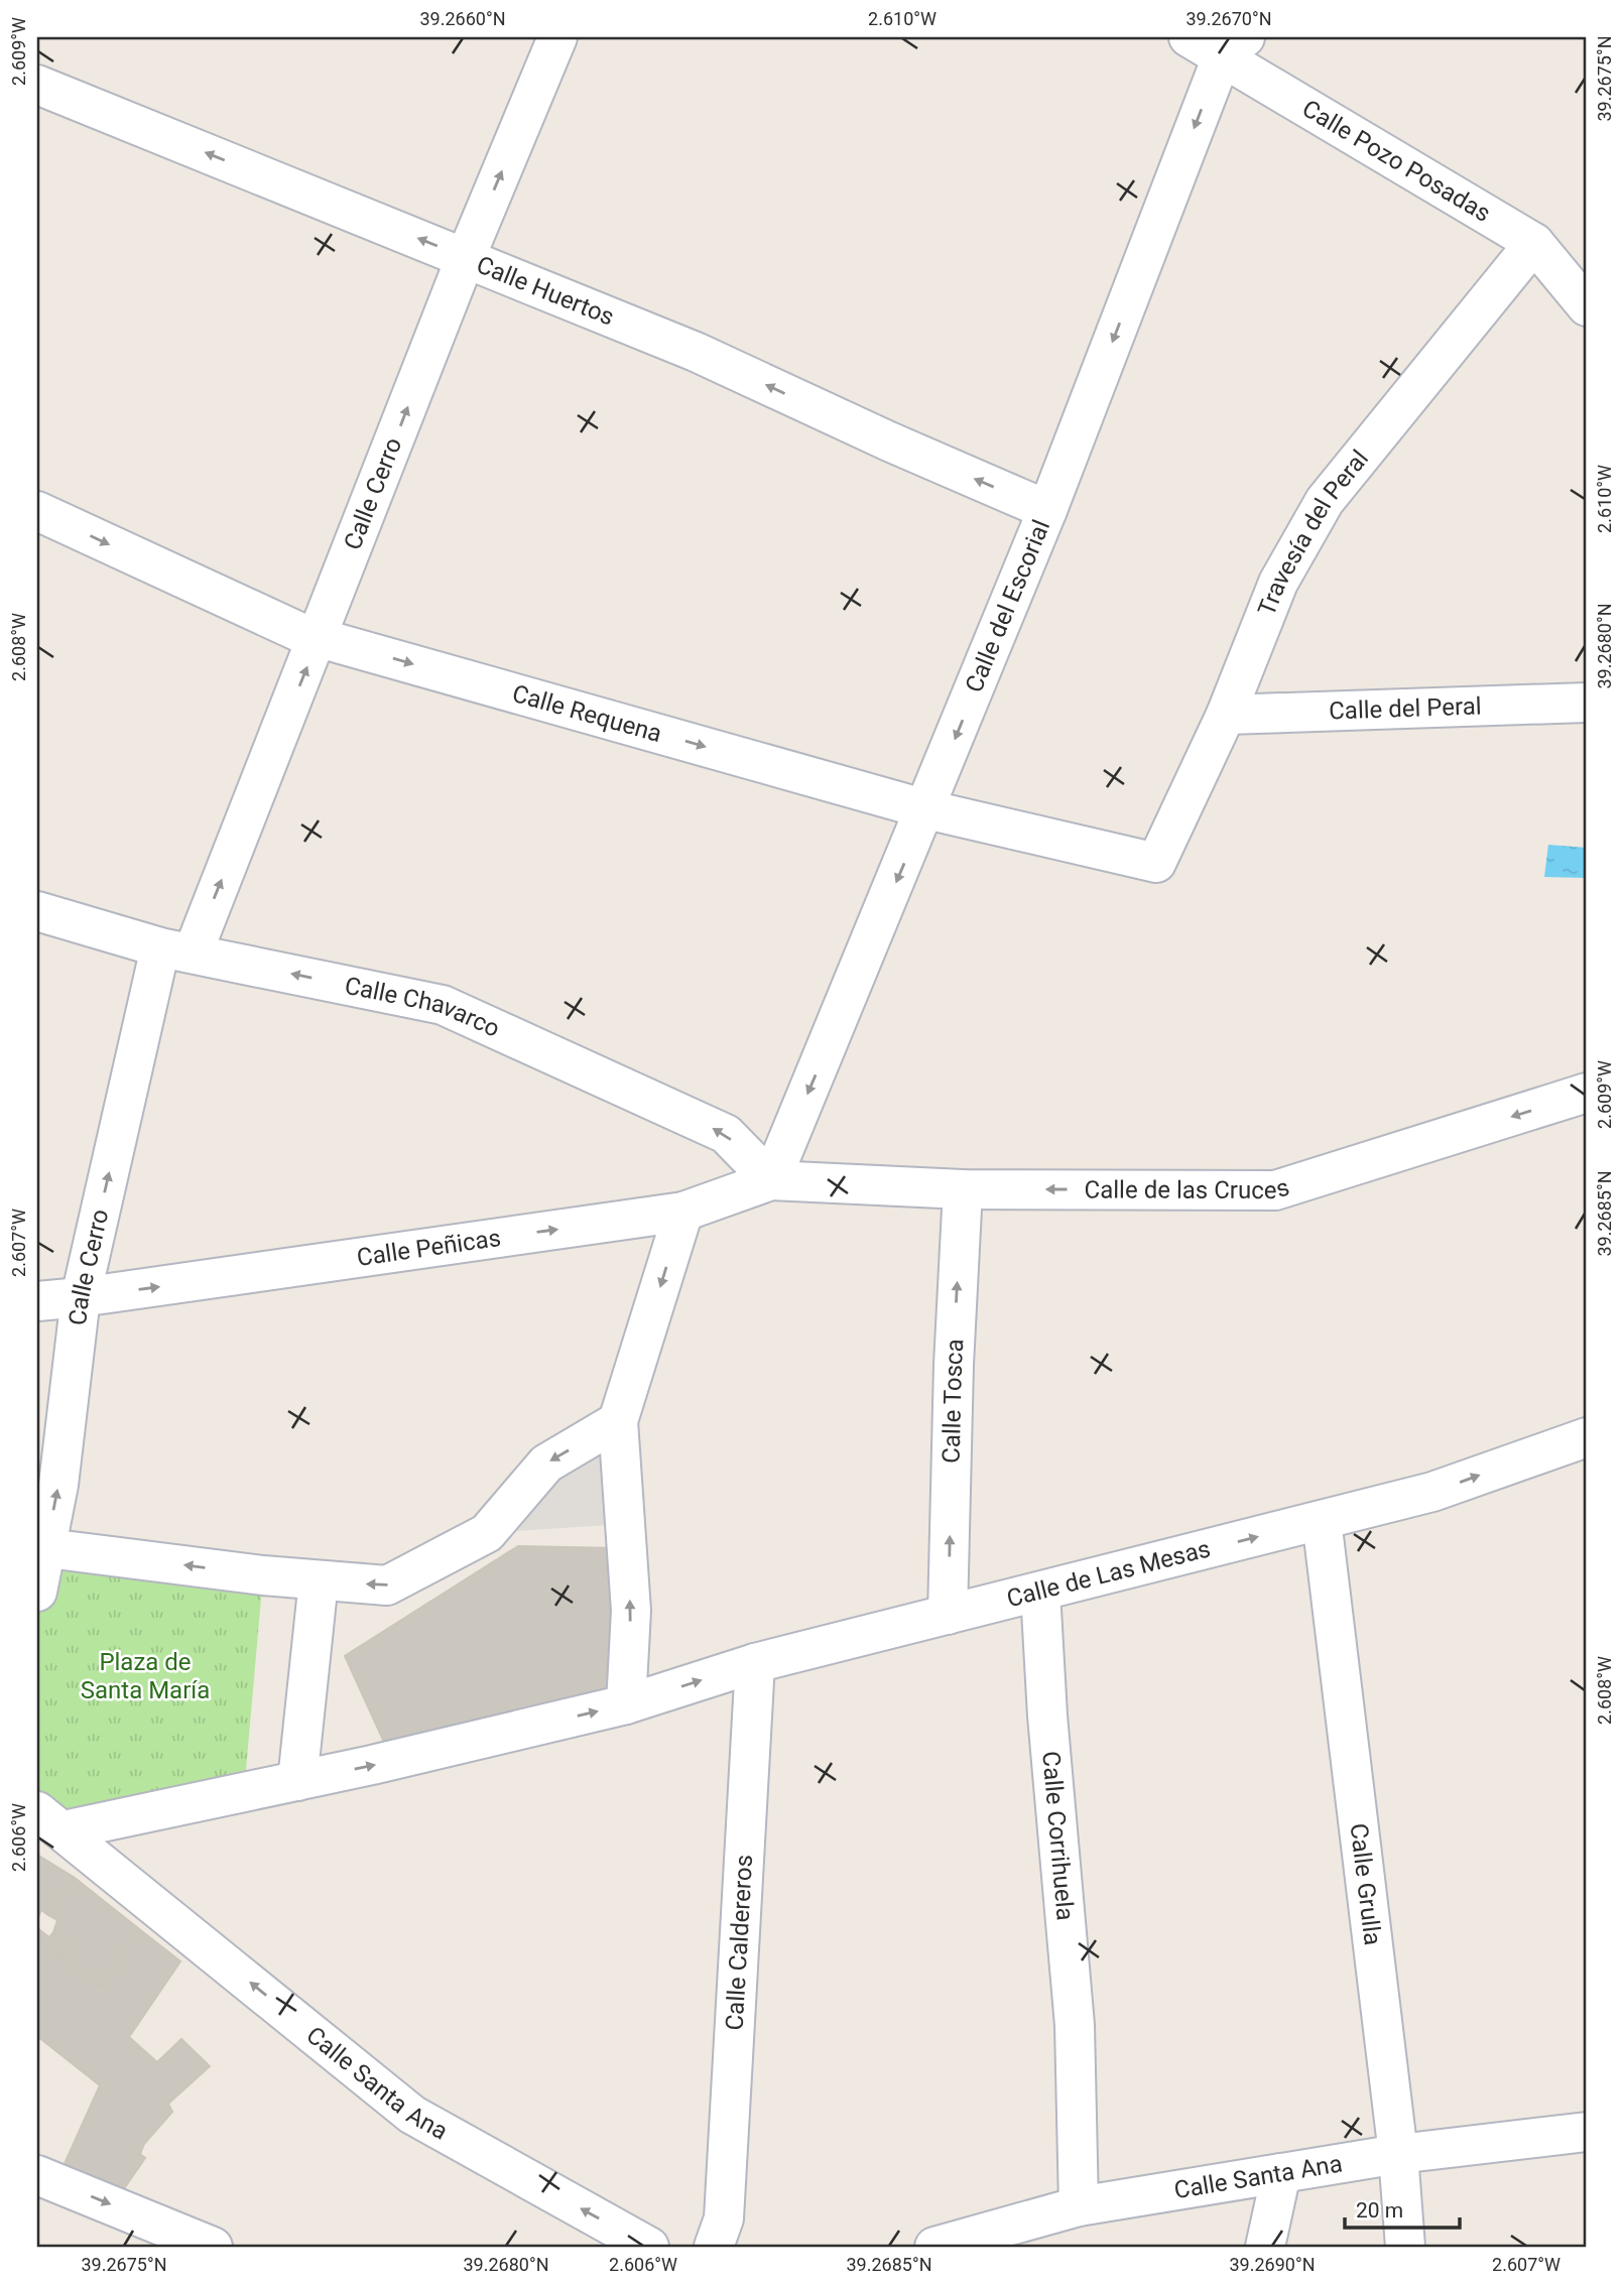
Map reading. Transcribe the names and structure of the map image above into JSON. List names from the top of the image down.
{
  "streets": {
    "street": [
      "Calle Pozo Posadas",
      "Calle Huertos",
      "Calle Cerro",
      "Travesía del Peral",
      "Calle del Escorial",
      "Calle del Peral",
      "Calle Requena",
      "Calle Chavarco",
      "Calle de las Cruces",
      "Calle Peñicas",
      "Calle Tosca",
      "Calle de Las Mesas",
      "Calle Corrihuela",
      "Calle Grulla",
      "Calle Caldereros",
      "Calle Santa Ana"
    ]
  },
  "crossings": [
    ["Calle Pozo Posadas", "Travesía del Peral"],
    ["Calle Pozo Posadas", "Calle del Escorial"],
    ["Calle Huertos", "Calle Cerro"],
    ["Calle Huertos", "Calle del Escorial"],
    ["Calle Cerro", "Calle Requena"],
    ["Calle Cerro", "Calle Chavarco"],
    ["Calle Cerro", "Calle Peñicas"],
    ["Travesía del Peral", "Calle del Peral"],
    ["Travesía del Peral", "Calle Requena"],
    ["Calle del Escorial", "Calle Requena"],
    ["Calle del Escorial", "Calle Chavarco"],
    ["Calle del Escorial", "Calle de las Cruces"],
    ["Calle del Escorial", "Calle Peñicas"],
    ["Calle Chavarco", "Calle de las Cruces"],
    ["Calle Chavarco", "Calle Peñicas"],
    ["Calle de las Cruces", "Calle Peñicas"],
    ["Calle de las Cruces", "Calle Tosca"],
    ["Calle Tosca", "Calle de Las Mesas"],
    ["Calle de Las Mesas", "Calle Corrihuela"],
    ["Calle de Las Mesas", "Calle Grulla"],
    ["Calle de Las Mesas", "Calle Caldereros"],
    ["Calle Corrihuela", "Calle Santa Ana"],
    ["Calle Grulla", "Calle Santa Ana"]
  ],
  "one_way": [
    "Calle Huertos",
    "Calle Cerro",
    "Calle del Escorial",
    "Calle Requena",
    "Calle Chavarco",
    "Calle de las Cruces",
    "Calle de Las Mesas",
    "Calle Santa Ana"
  ],
  "parks": ["Plaza de Santa María"],
  "scale_bar": "20 m",
  "coordinates": [
    "39.2660°N",
    "2.610°W",
    "39.2670°N",
    "2.609°W",
    "39.2675°N",
    "39.2680°N",
    "2.608°W",
    "39.2685°N",
    "2.607°W",
    "2.606°W",
    "39.2690°N"
  ]
}
